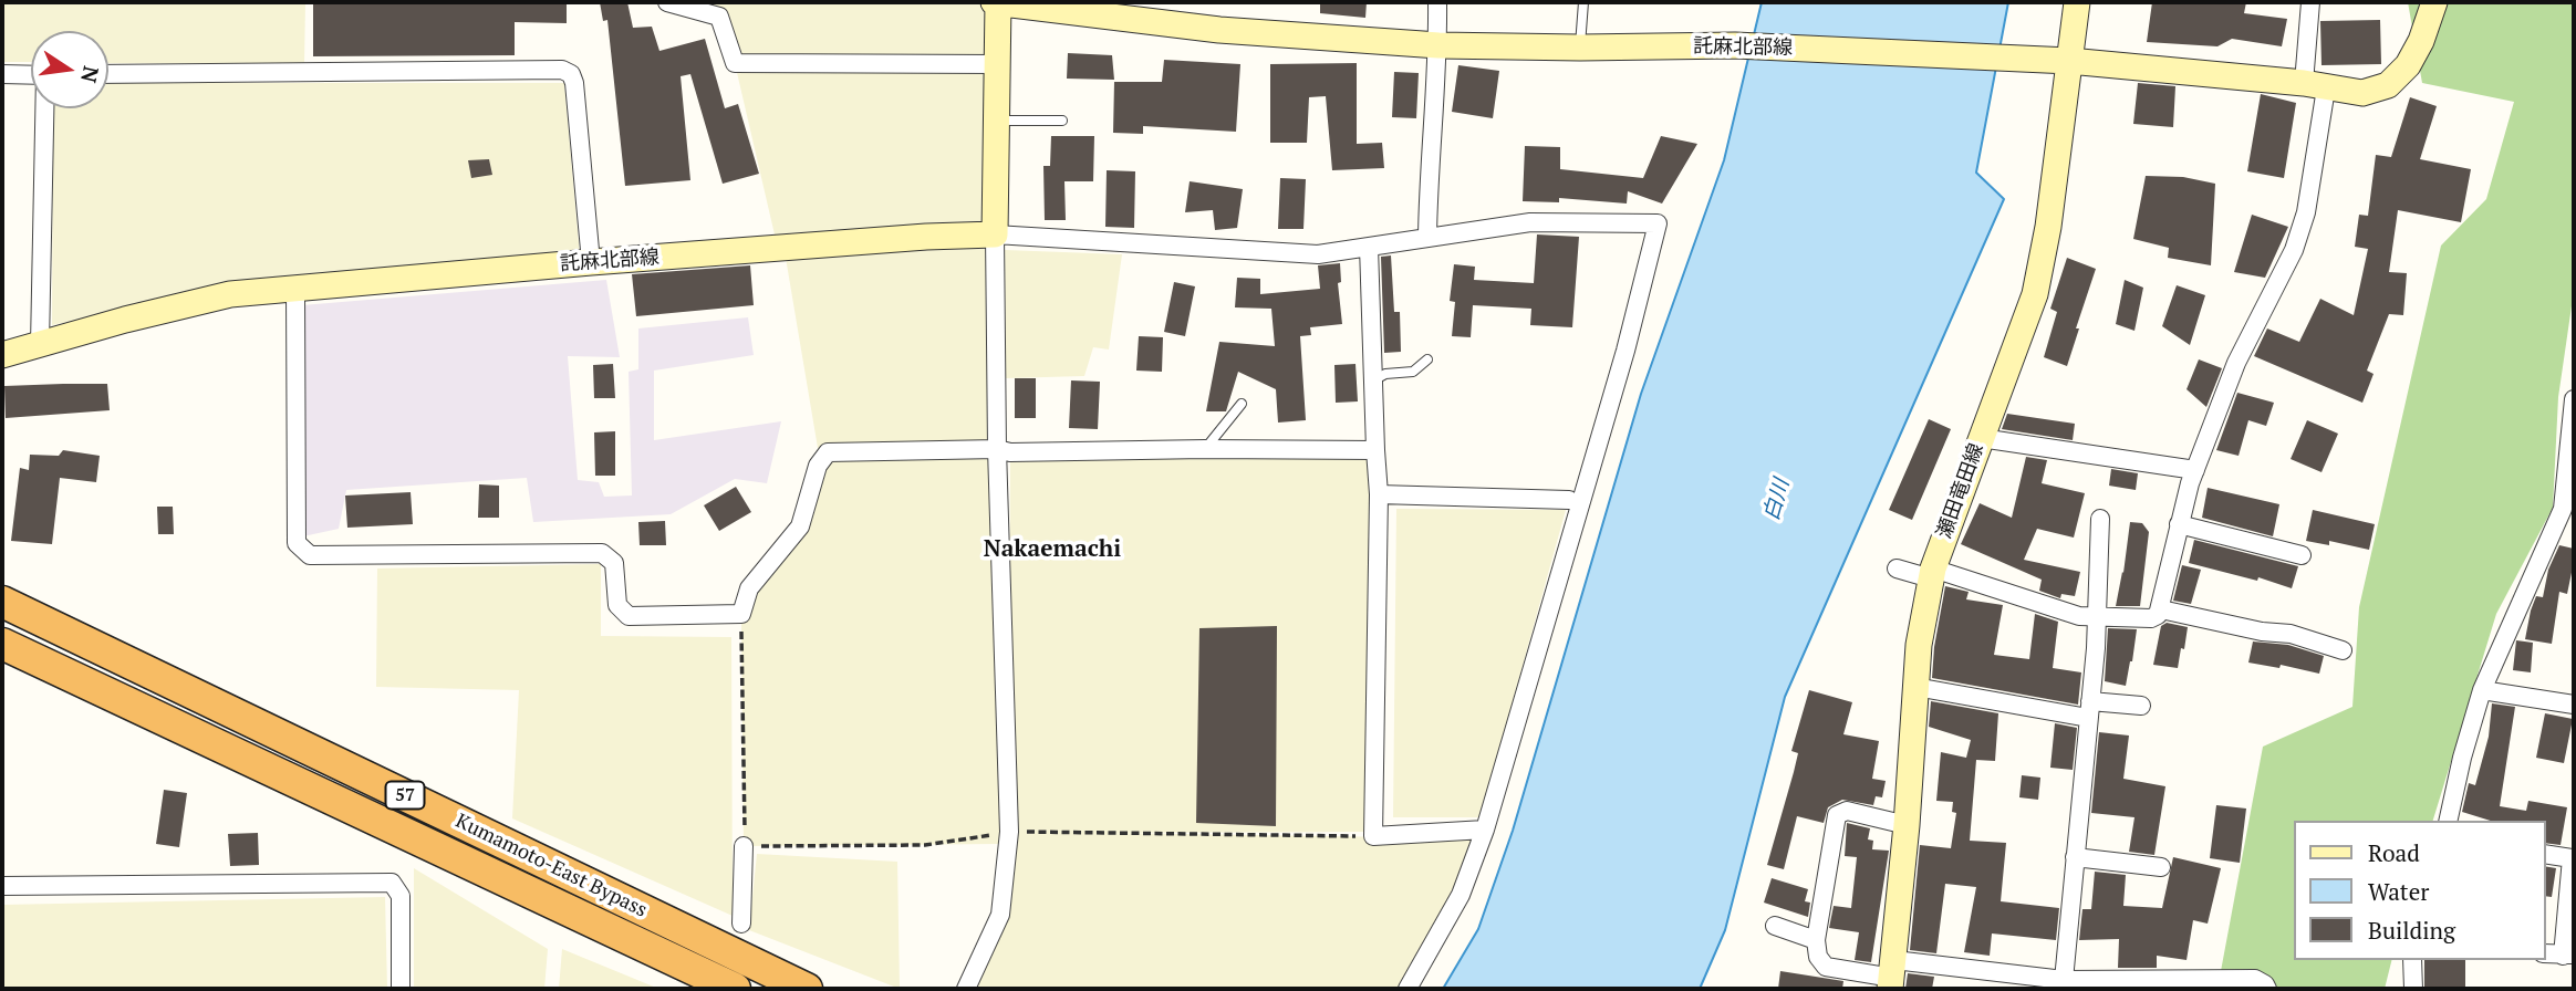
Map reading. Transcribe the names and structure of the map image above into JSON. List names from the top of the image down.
{
  "streets": {
    "highway": ["57", "Kumamoto-East Bypass"],
    "main road": ["託麻北部線", "瀬田竜田線"]
  },
  "crossings": [
    ["託麻北部線", "瀬田竜田線"]
  ],
  "districts": ["Nakaemachi"],
  "water": ["白川"],
  "legend": ["Road", "Water", "Building"],
  "north": "right"
}
